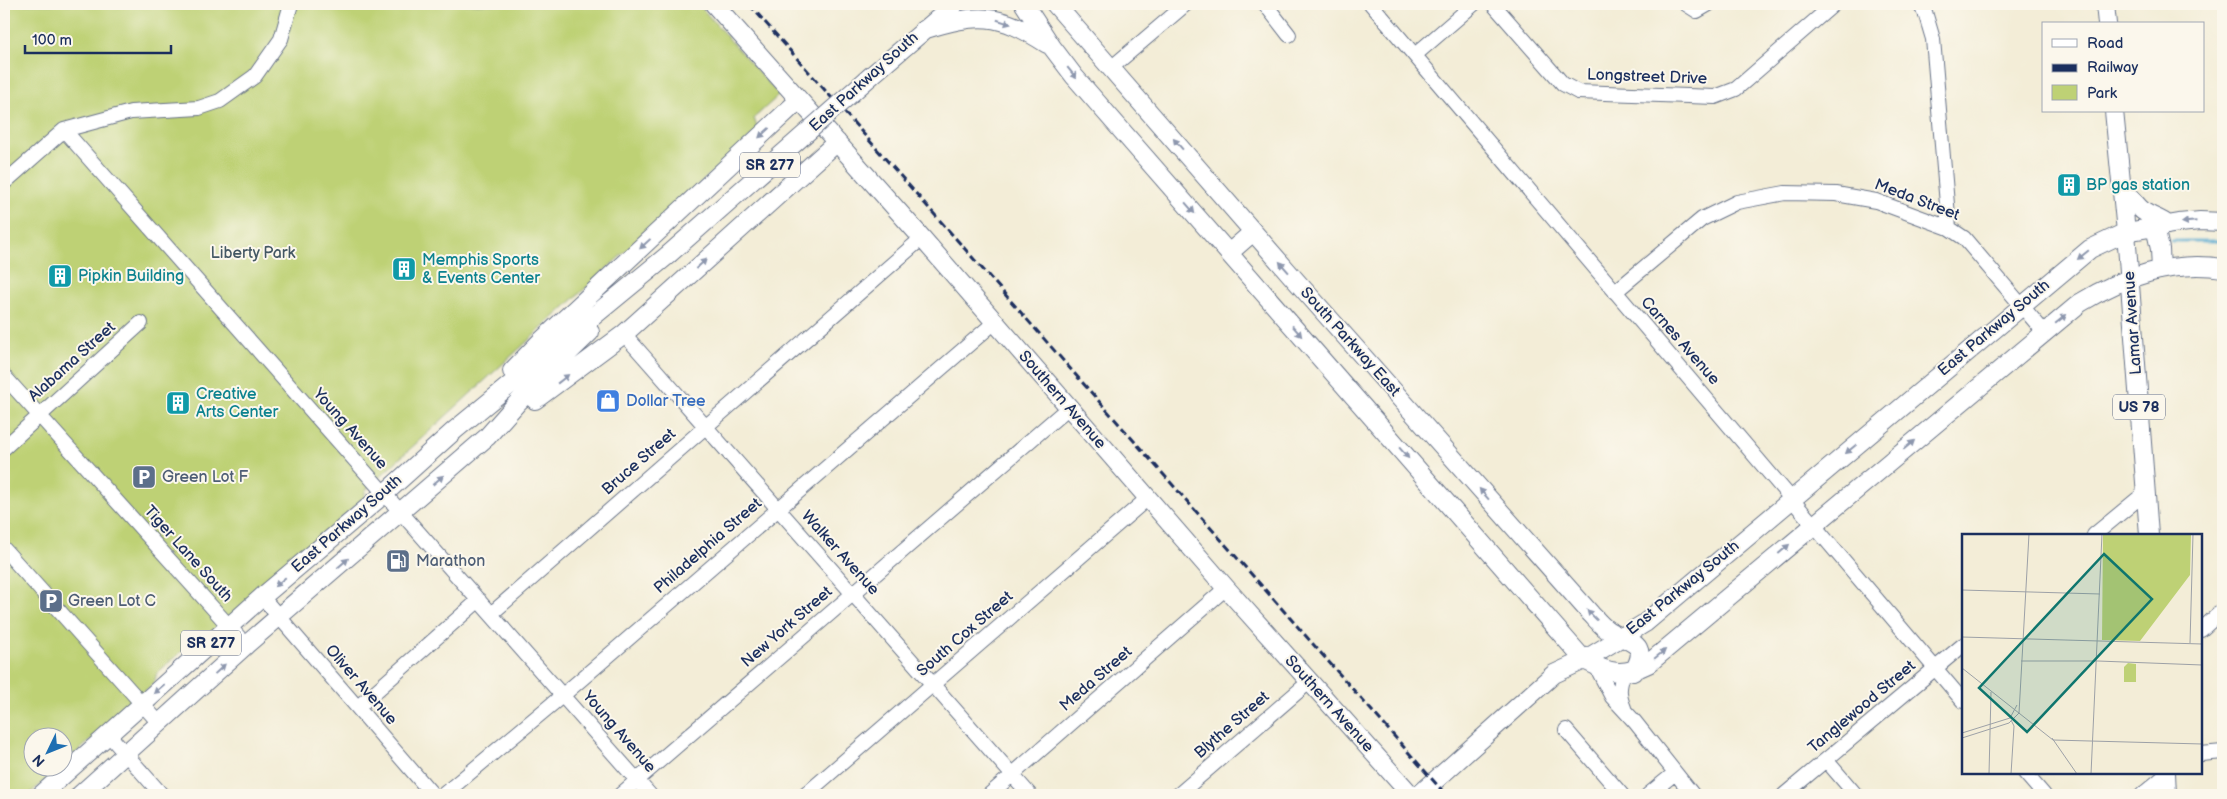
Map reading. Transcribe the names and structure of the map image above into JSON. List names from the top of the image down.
{
  "streets": {
    "main road": [
      "East Parkway South",
      "SR 277",
      "Lamar Avenue",
      "South Parkway East",
      "Southern Avenue",
      "US 78"
    ],
    "street": [
      "Longstreet Drive",
      "Meda Street",
      "Carnes Avenue",
      "Alabama Street",
      "Young Avenue",
      "Bruce Street",
      "Philadelphia Street",
      "Walker Avenue",
      "Tiger Lane South",
      "New York Street",
      "South Cox Street",
      "Oliver Avenue",
      "Tanglewood Street",
      "Blythe Street"
    ]
  },
  "crossings": [
    ["East Parkway South", "Meda Street"],
    ["East Parkway South", "Lamar Avenue"],
    ["East Parkway South", "Carnes Avenue"],
    ["East Parkway South", "South Parkway East"],
    ["East Parkway South", "Young Avenue"],
    ["East Parkway South", "Tiger Lane South"],
    ["East Parkway South", "Oliver Avenue"],
    ["Meda Street", "Carnes Avenue"],
    ["Meda Street", "Southern Avenue"],
    ["Meda Street", "Walker Avenue"],
    ["Carnes Avenue", "Tanglewood Street"],
    ["Alabama Street", "Tiger Lane South"],
    ["Southern Avenue", "Bruce Street"],
    ["Southern Avenue", "Philadelphia Street"],
    ["Southern Avenue", "New York Street"],
    ["Southern Avenue", "South Cox Street"],
    ["Southern Avenue", "Blythe Street"],
    ["Young Avenue", "Bruce Street"],
    ["Young Avenue", "Philadelphia Street"],
    ["Young Avenue", "New York Street"],
    ["Bruce Street", "Walker Avenue"],
    ["Philadelphia Street", "Walker Avenue"],
    ["Walker Avenue", "New York Street"],
    ["Walker Avenue", "South Cox Street"]
  ],
  "parks": ["Liberty Park"],
  "places": {
    "building": [
      "BP gas station",
      "Memphis Sports & Events Center",
      "Pipkin Building",
      "Creative Arts Center"
    ],
    "shop": ["Dollar Tree"],
    "parking": ["Green Lot F", "Green Lot C"],
    "fuel station": ["Marathon"]
  },
  "legend": ["Road", "Railway", "Park"],
  "scale_bar": "100 m",
  "north": "bottom left"
}
